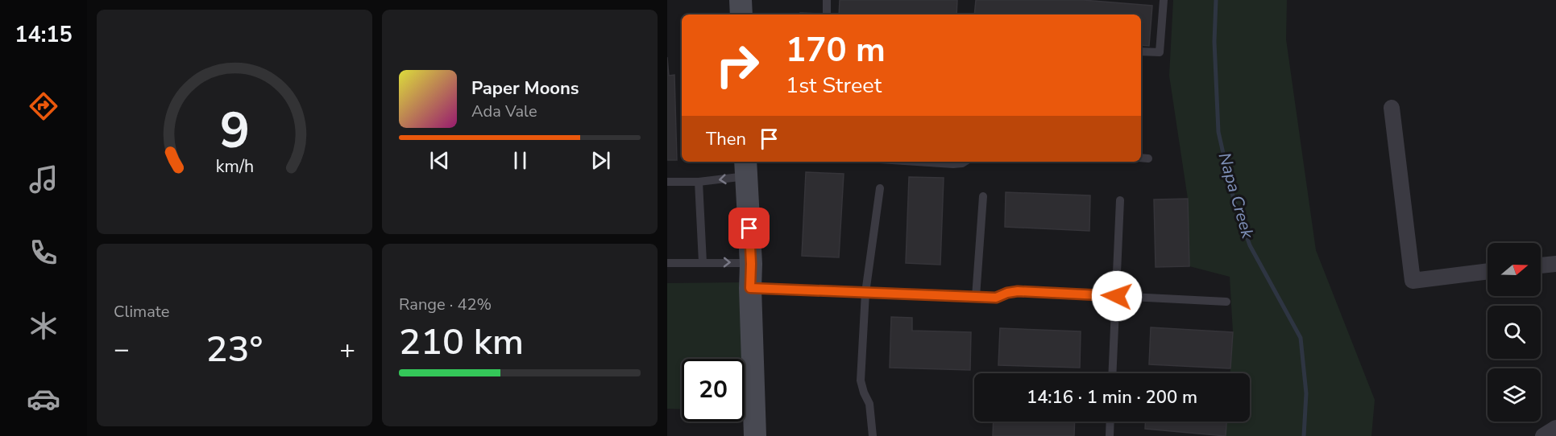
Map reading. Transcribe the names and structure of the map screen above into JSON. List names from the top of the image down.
{
  "water": ["Napa Creek"],
  "north": "right",
  "page": {
    "tabs": "14:15",
    "turn": ["170 m", "1st Street"],
    "song": ["Paper Moons", "Ada Vale"],
    "then": "Then",
    "tile": [
      "Climate",
      ["Range · 42%", "210 km"]
    ],
    "heat": ["−", "23°", "+"],
    "limit": "20",
    "trip": "14:16 · 1 min · 200 m",
    "gauge": ["9", "km/h"]
  }
}
